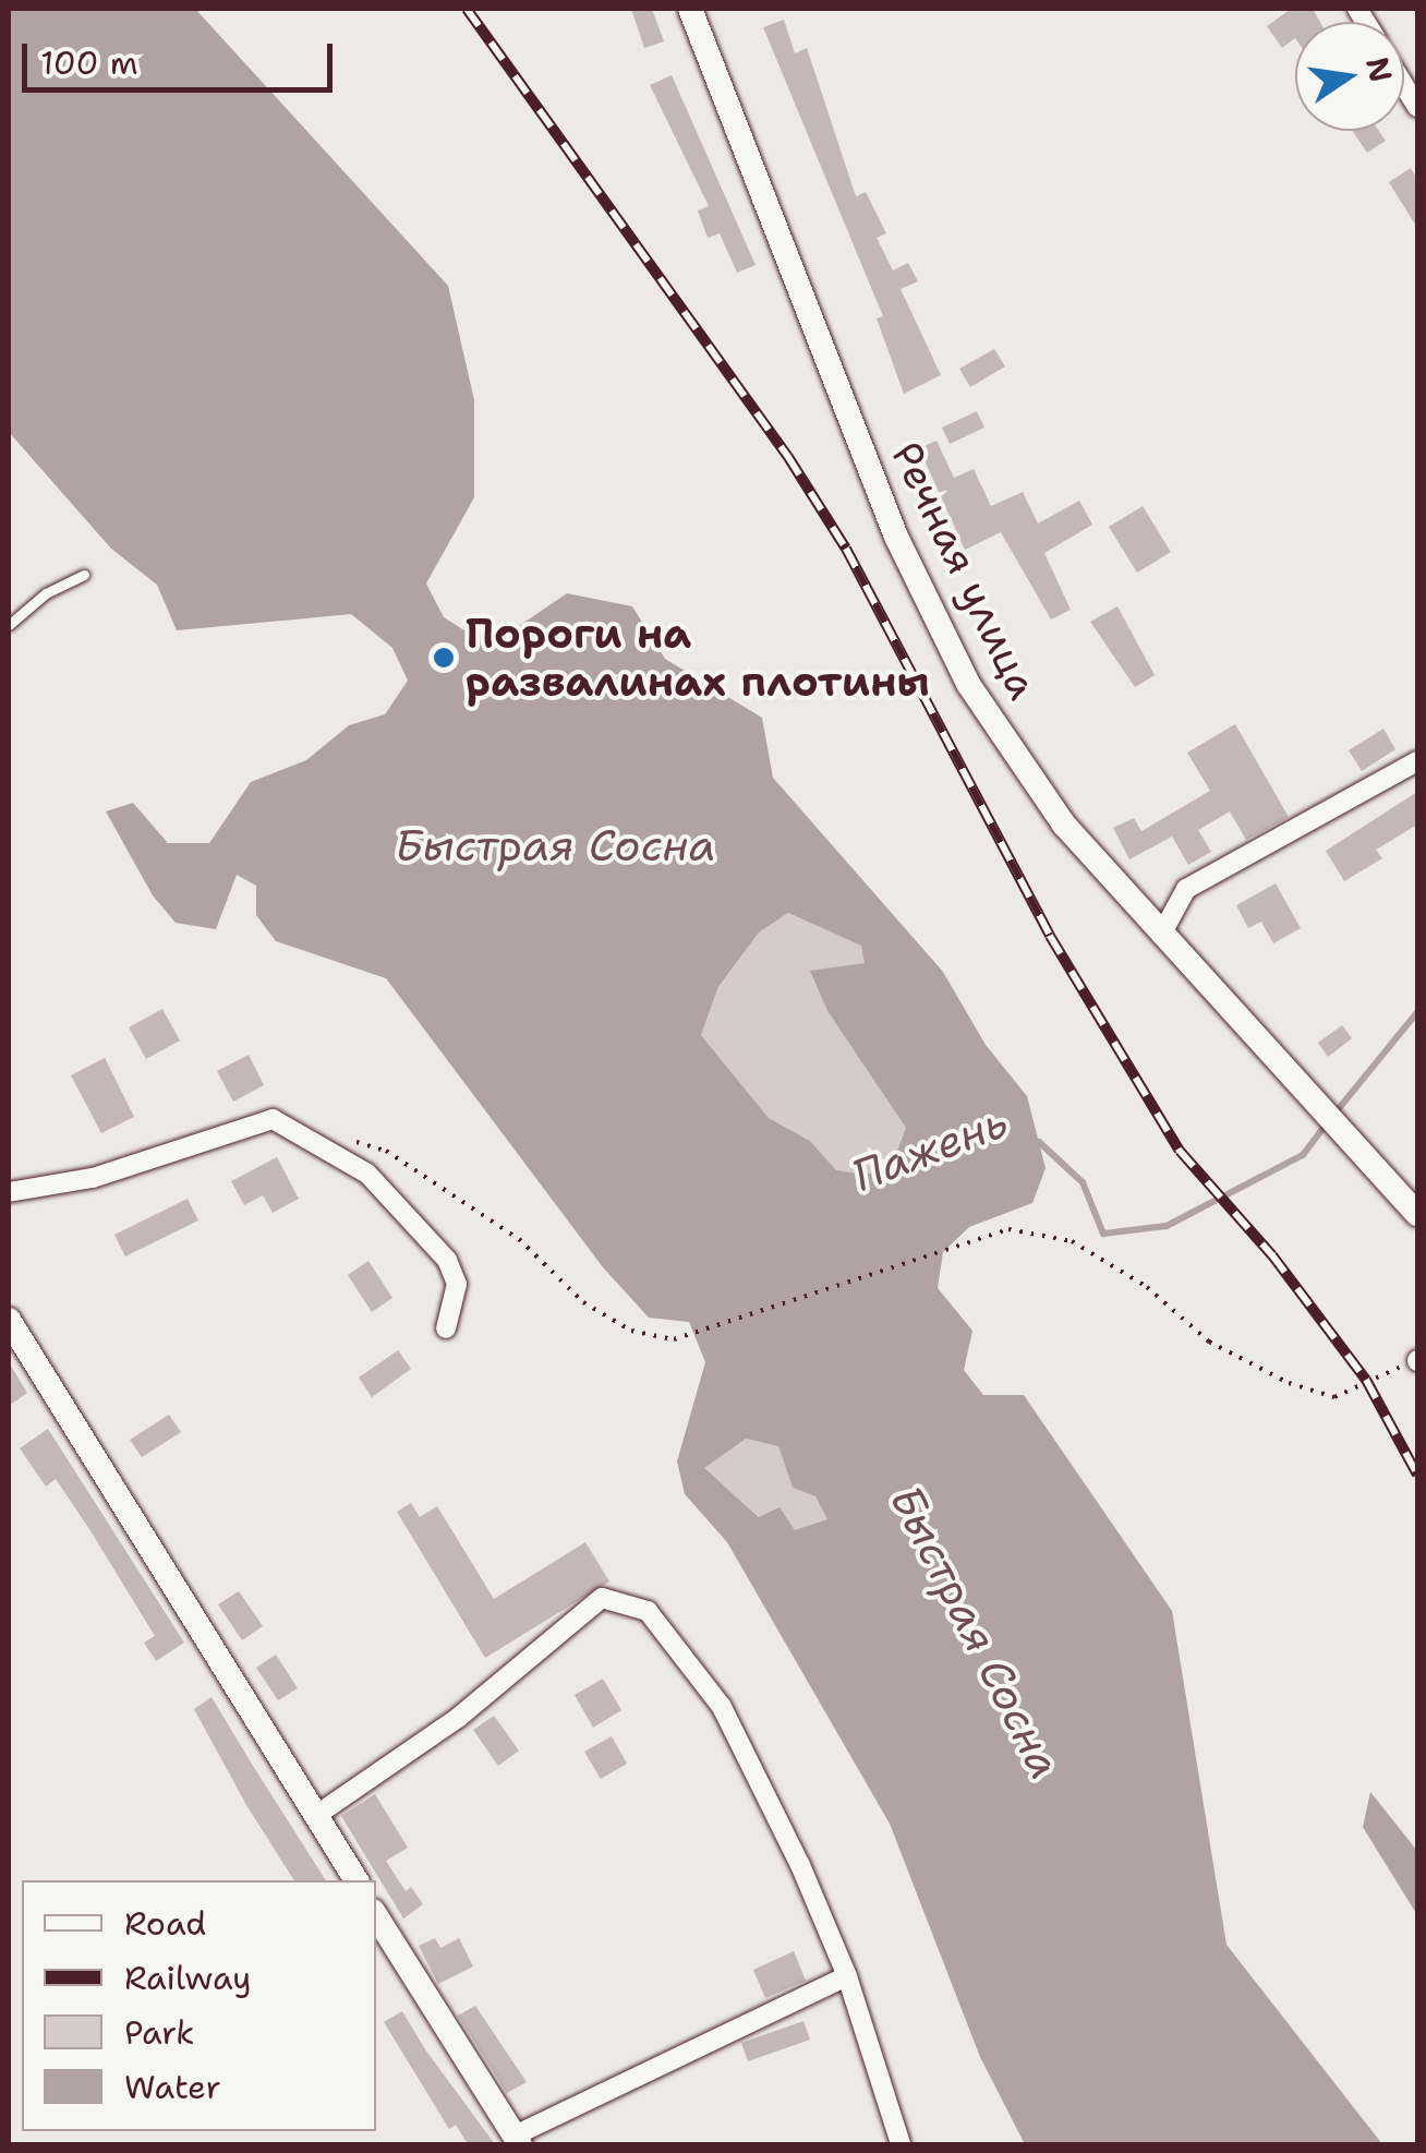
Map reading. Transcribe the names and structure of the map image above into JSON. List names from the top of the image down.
{
  "streets": {
    "street": ["Речная улица"]
  },
  "water": ["Быстрая Сосна", "Пажень"],
  "places": ["Пороги на развалинах плотины"],
  "legend": [
    "Road",
    "Railway",
    "Park",
    "Water"
  ],
  "scale_bar": "100 m",
  "north": "right"
}
